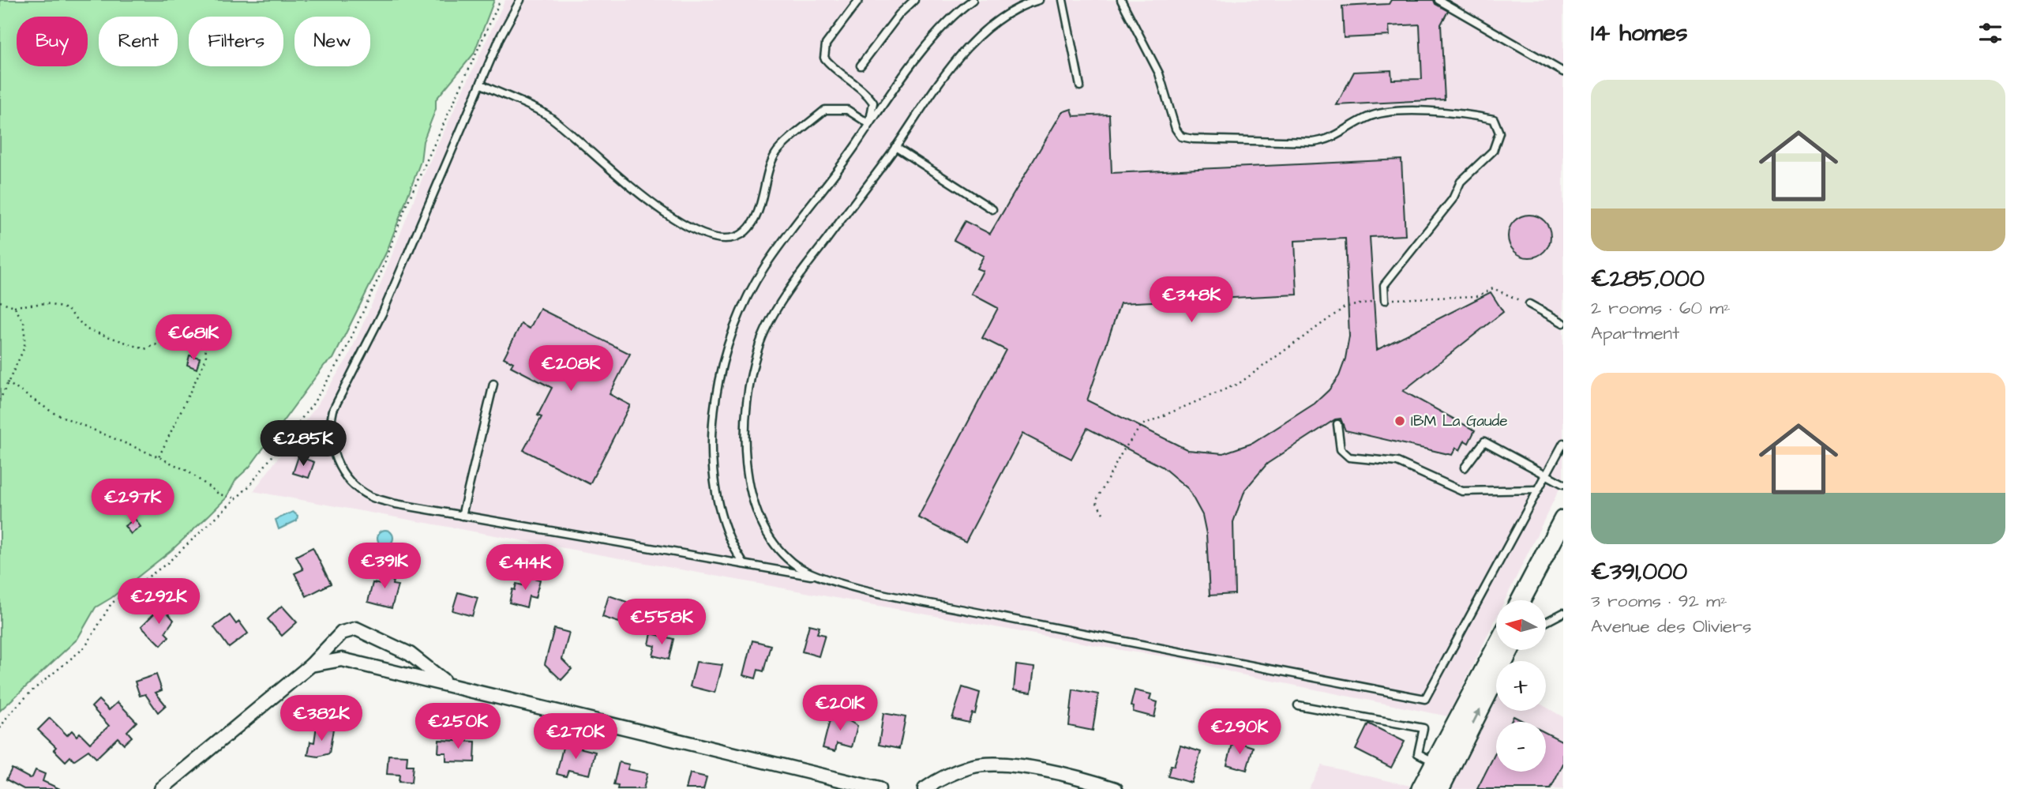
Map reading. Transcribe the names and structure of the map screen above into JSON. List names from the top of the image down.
{
  "places": ["IBM La Gaude"],
  "north": "left",
  "page": {
    "heading": "14 homes",
    "chip": [
      "Buy",
      "Rent",
      "Filters",
      "New"
    ],
    "list": [
      {
        "name": "€285,000",
        "note": "2 rooms · 60 m² · Apartment"
      },
      {
        "name": "€391,000",
        "note": "3 rooms · 92 m² · Avenue des Oliviers"
      }
    ],
    "price": [
      "€348K",
      "€681K",
      "€208K",
      "€285K",
      "€297K",
      "€391K",
      "€414K",
      "€292K",
      "€558K",
      "€201K",
      "€382K",
      "€250K",
      "€290K",
      "€270K"
    ],
    "map_buttons": ["+", "−"]
  }
}
